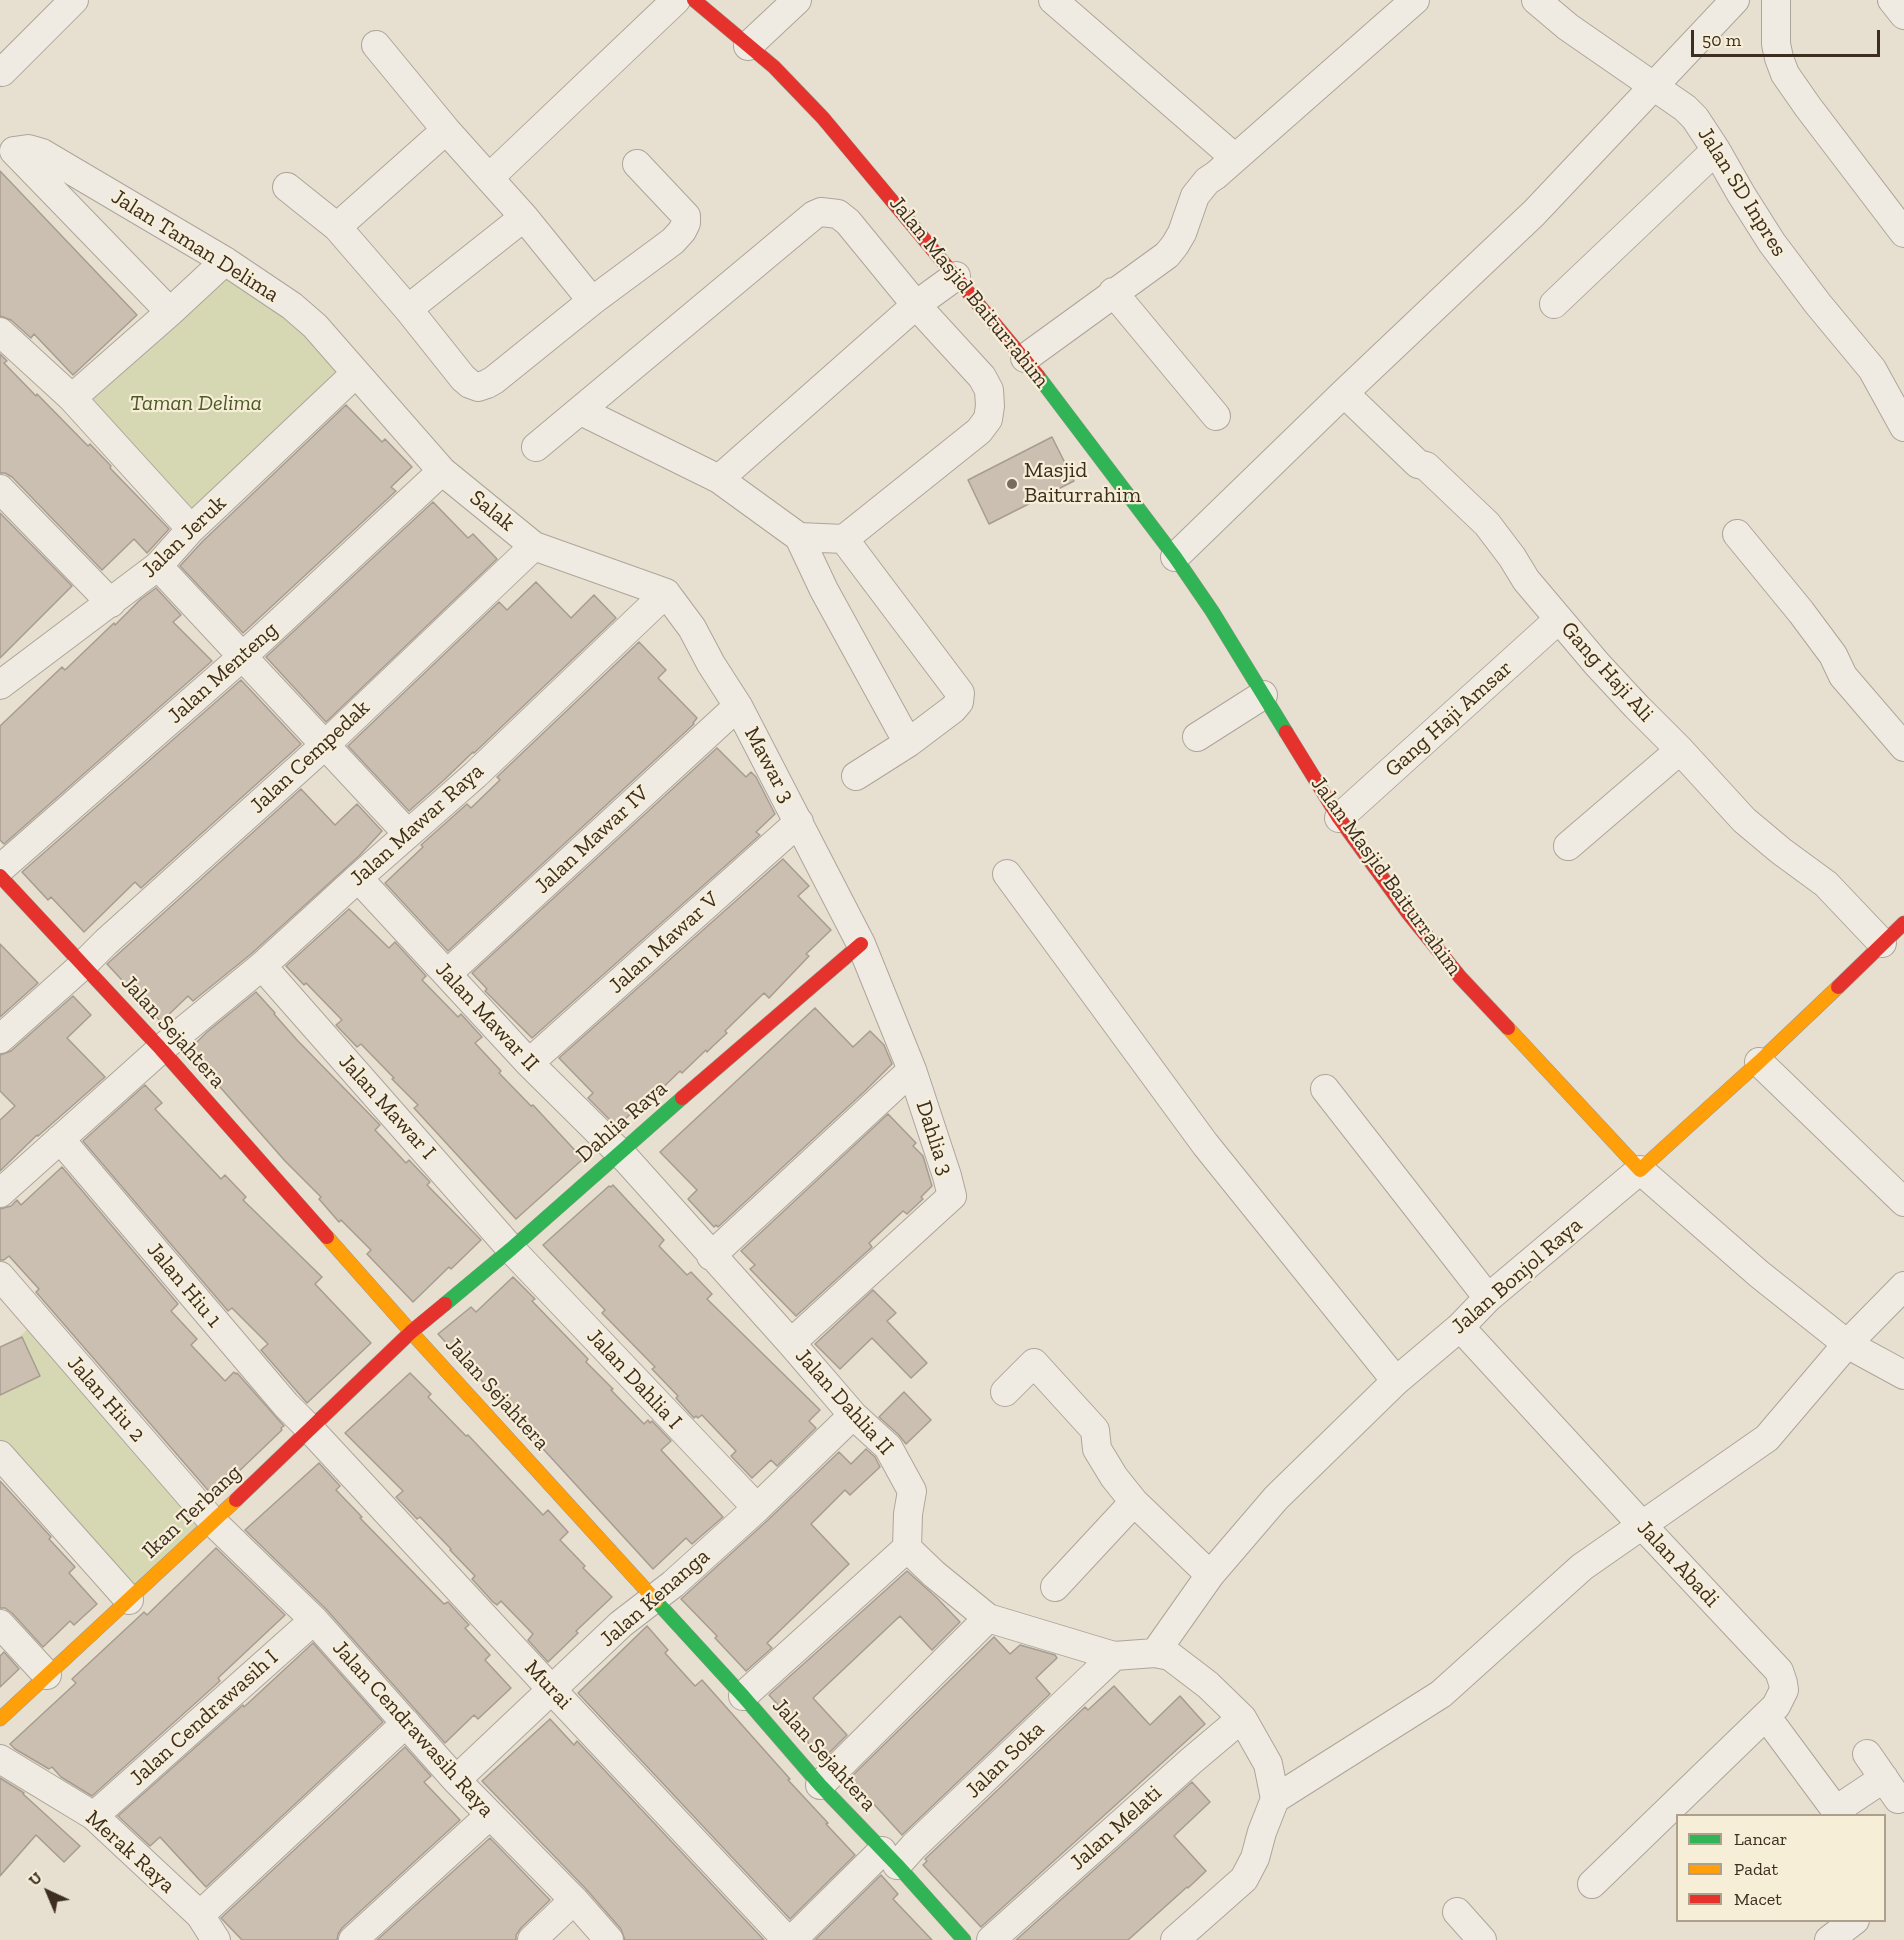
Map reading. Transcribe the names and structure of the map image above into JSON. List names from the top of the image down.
{
  "streets": {
    "street": [
      "Jalan SD Inpres",
      "Jalan Taman Delima",
      "Jalan Masjid Baiturrahim",
      "Salak",
      "Jalan Jeruk",
      "Gang Haji Ali",
      "Jalan Menteng",
      "Gang Haji Amsar",
      "Jalan Cempedak",
      "Mawar 3",
      "Jalan Mawar Raya",
      "Jalan Mawar IV",
      "Jalan Mawar V",
      "Jalan Mawar II",
      "Jalan Sejahtera",
      "Jalan Mawar I",
      "Dahlia Raya",
      "Dahlia 3",
      "Jalan Bonjol Raya",
      "Jalan Hiu 1",
      "Jalan Dahlia I",
      "Jalan Hiu 2",
      "Jalan Dahlia II",
      "Ikan Terbang",
      "Jalan Abadi",
      "Jalan Kenanga",
      "Murai",
      "Jalan Cendrawasih I",
      "Jalan Cendrawasih Raya",
      "Jalan Soka",
      "Jalan Melati",
      "Merak Raya"
    ]
  },
  "crossings": [
    ["Jalan Taman Delima", "Salak"],
    ["Jalan Taman Delima", "Jalan Jeruk"],
    ["Jalan Masjid Baiturrahim", "Gang Haji Amsar"],
    ["Jalan Masjid Baiturrahim", "Jalan Bonjol Raya"],
    ["Salak", "Jalan Jeruk"],
    ["Salak", "Jalan Menteng"],
    ["Salak", "Jalan Cempedak"],
    ["Salak", "Mawar 3"],
    ["Salak", "Jalan Mawar Raya"],
    ["Gang Haji Ali", "Gang Haji Amsar"],
    ["Gang Haji Ali", "Jalan Bonjol Raya"],
    ["Jalan Cempedak", "Jalan Sejahtera"],
    ["Mawar 3", "Jalan Mawar Raya"],
    ["Mawar 3", "Jalan Mawar IV"],
    ["Mawar 3", "Jalan Mawar V"],
    ["Mawar 3", "Dahlia Raya"],
    ["Mawar 3", "Dahlia 3"],
    ["Jalan Mawar Raya", "Jalan Mawar II"],
    ["Jalan Mawar Raya", "Jalan Sejahtera"],
    ["Jalan Mawar Raya", "Jalan Mawar I"],
    ["Jalan Mawar Raya", "Jalan Hiu 1"],
    ["Jalan Mawar IV", "Jalan Mawar II"],
    ["Jalan Mawar V", "Jalan Mawar II"],
    ["Jalan Mawar II", "Dahlia Raya"],
    ["Jalan Mawar II", "Jalan Dahlia II"],
    ["Jalan Sejahtera", "Dahlia Raya"],
    ["Jalan Sejahtera", "Ikan Terbang"],
    ["Jalan Sejahtera", "Jalan Kenanga"],
    ["Jalan Sejahtera", "Jalan Soka"],
    ["Jalan Mawar I", "Dahlia Raya"],
    ["Jalan Mawar I", "Jalan Dahlia I"],
    ["Dahlia Raya", "Dahlia 3"],
    ["Dahlia Raya", "Jalan Dahlia I"],
    ["Dahlia Raya", "Jalan Dahlia II"],
    ["Dahlia Raya", "Ikan Terbang"],
    ["Dahlia 3", "Jalan Dahlia II"],
    ["Jalan Bonjol Raya", "Jalan Abadi"],
    ["Jalan Hiu 1", "Ikan Terbang"],
    ["Jalan Hiu 1", "Murai"],
    ["Jalan Dahlia I", "Jalan Kenanga"],
    ["Jalan Hiu 2", "Ikan Terbang"],
    ["Jalan Hiu 2", "Jalan Cendrawasih Raya"],
    ["Jalan Dahlia II", "Jalan Kenanga"],
    ["Ikan Terbang", "Murai"],
    ["Ikan Terbang", "Jalan Cendrawasih Raya"],
    ["Jalan Kenanga", "Murai"],
    ["Jalan Kenanga", "Jalan Cendrawasih Raya"],
    ["Jalan Cendrawasih I", "Jalan Cendrawasih Raya"],
    ["Jalan Cendrawasih I", "Merak Raya"]
  ],
  "parks": ["Taman Delima"],
  "places": ["Masjid Baiturrahim"],
  "legend": ["Lancar", "Padat", "Macet"],
  "scale_bar": "50 m",
  "north": "top left"
}
